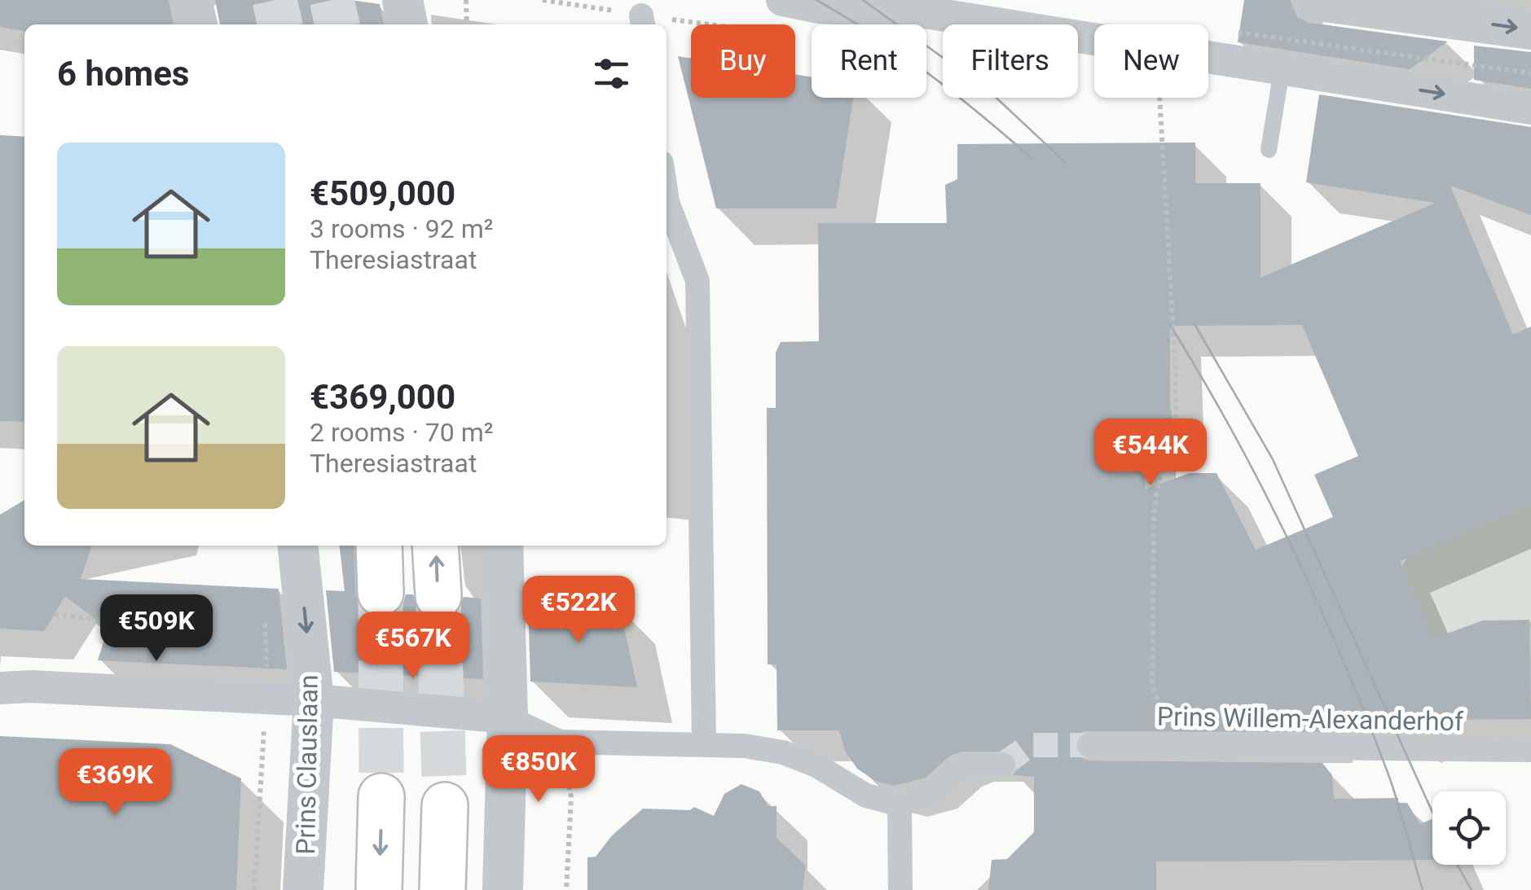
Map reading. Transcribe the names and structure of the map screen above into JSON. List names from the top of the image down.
{
  "streets": {
    "street": ["Prins Willem-Alexanderhof", "Prins Clauslaan"]
  },
  "page": {
    "chip": [
      "Buy",
      "Rent",
      "Filters",
      "New"
    ],
    "heading": "6 homes",
    "list": [
      {
        "name": "€509,000",
        "note": "3 rooms · 92 m² · Theresiastraat"
      },
      {
        "name": "€369,000",
        "note": "2 rooms · 70 m² · Theresiastraat"
      }
    ],
    "price": [
      "€544K",
      "€522K",
      "€509K",
      "€567K",
      "€850K",
      "€369K"
    ]
  }
}
